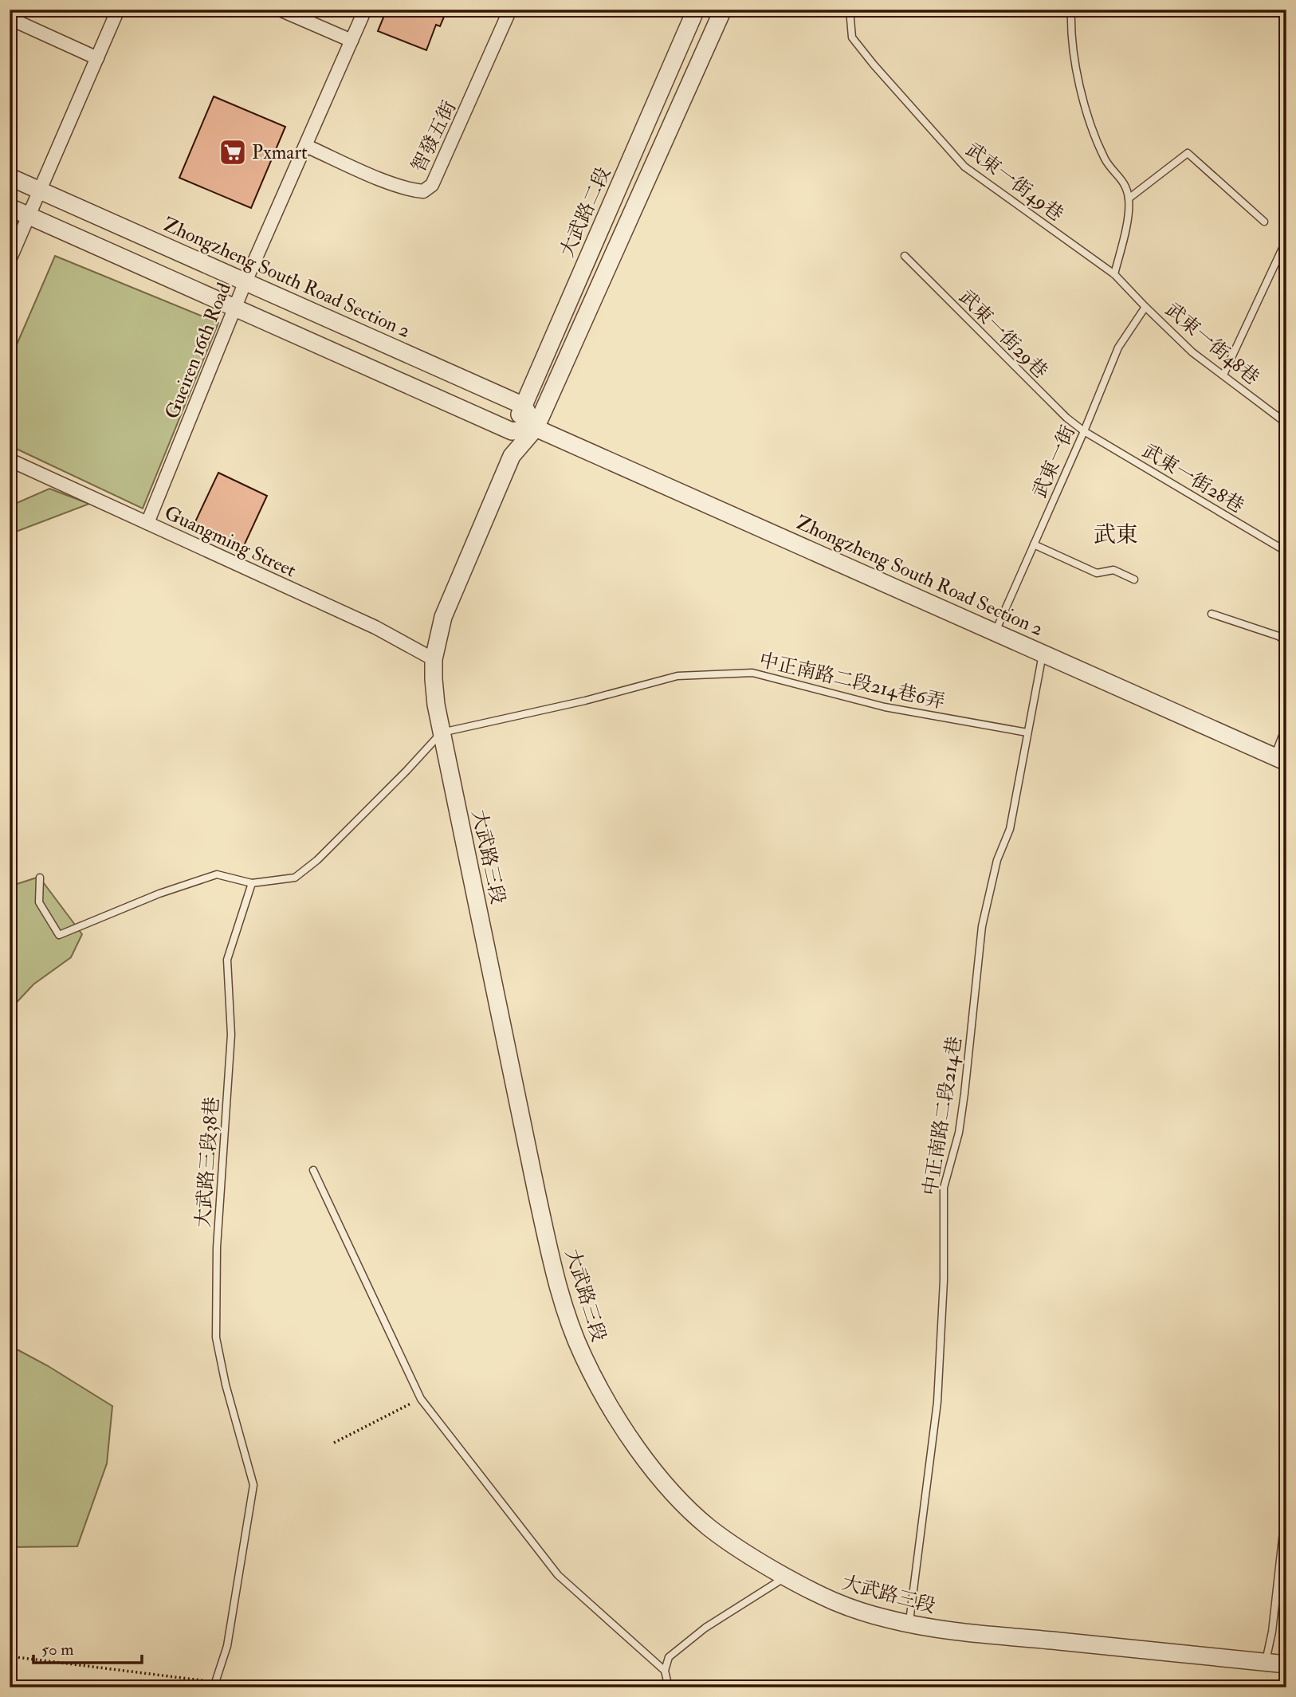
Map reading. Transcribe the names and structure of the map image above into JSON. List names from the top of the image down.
{
  "streets": {
    "street": [
      "智發五街",
      "大武路二段",
      "Zhongzheng South Road Section 2",
      "Gueiren 16th Road",
      "Guangming Street",
      "大武路三段"
    ],
    "lane": [
      "武東一街49巷",
      "武東一街29巷",
      "武東一街48巷",
      "武東一街",
      "武東一街28巷",
      "中正南路二段214巷6弄",
      "中正南路二段214巷",
      "大武路三段38巷"
    ]
  },
  "crossings": [
    ["智發五街", "Gueiren 16th Road"],
    ["武東一街49巷", "武東一街48巷"],
    ["武東一街49巷", "武東一街"],
    ["大武路二段", "Zhongzheng South Road Section 2"],
    ["大武路二段", "大武路三段"],
    ["Zhongzheng South Road Section 2", "Gueiren 16th Road"],
    ["Zhongzheng South Road Section 2", "武東一街"],
    ["Zhongzheng South Road Section 2", "大武路三段"],
    ["Zhongzheng South Road Section 2", "中正南路二段214巷"],
    ["武東一街29巷", "武東一街"],
    ["武東一街29巷", "武東一街28巷"],
    ["武東一街48巷", "武東一街"],
    ["Gueiren 16th Road", "Guangming Street"],
    ["武東一街", "武東一街28巷"],
    ["Guangming Street", "大武路三段"],
    ["中正南路二段214巷6弄", "大武路三段"],
    ["中正南路二段214巷6弄", "中正南路二段214巷"],
    ["大武路三段", "中正南路二段214巷"]
  ],
  "districts": ["武東"],
  "places": {
    "supermarket": ["Pxmart"]
  },
  "scale_bar": "50 m"
}
